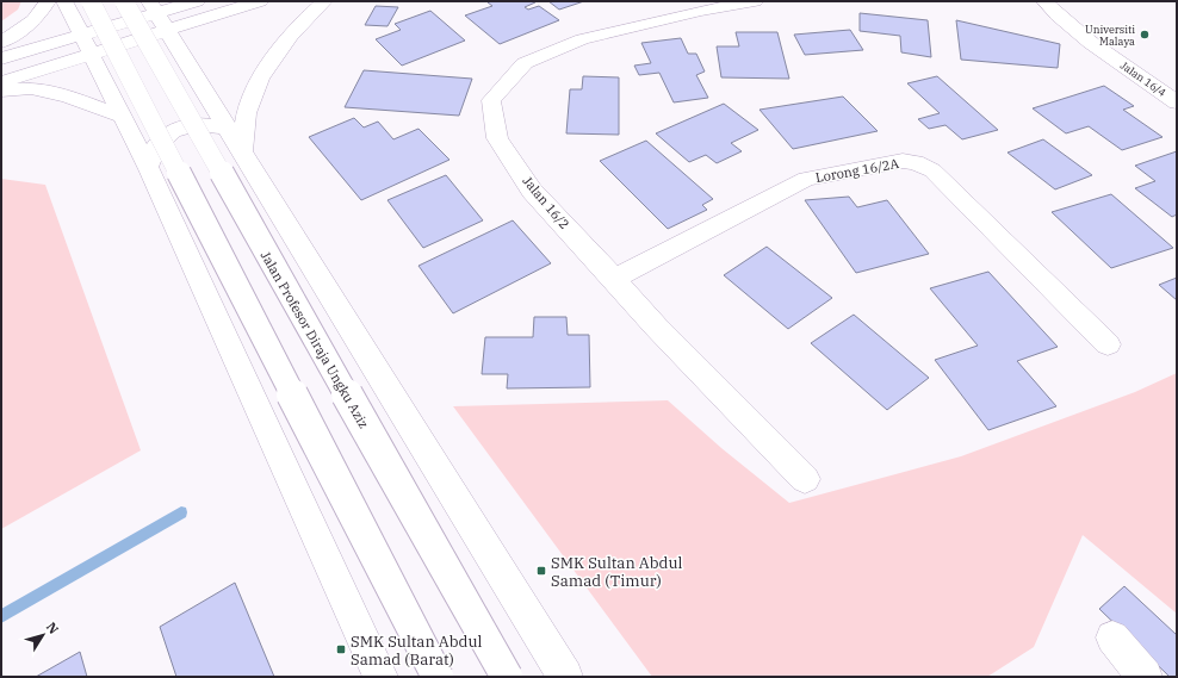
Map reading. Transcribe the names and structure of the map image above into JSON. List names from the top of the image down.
{
  "streets": {
    "main road": [
      "Jalan 16/4",
      "Lorong 16/2A",
      "Jalan 16/2",
      "Jalan Profesor Diraja Ungku Aziz"
    ]
  },
  "crossings": [
    ["Lorong 16/2A", "Jalan 16/2"]
  ],
  "places": {
    "other": ["Universiti Malaya"],
    "transit": ["SMK Sultan Abdul Samad (Timur)", "SMK Sultan Abdul Samad (Barat)"]
  },
  "north": "top right"
}
